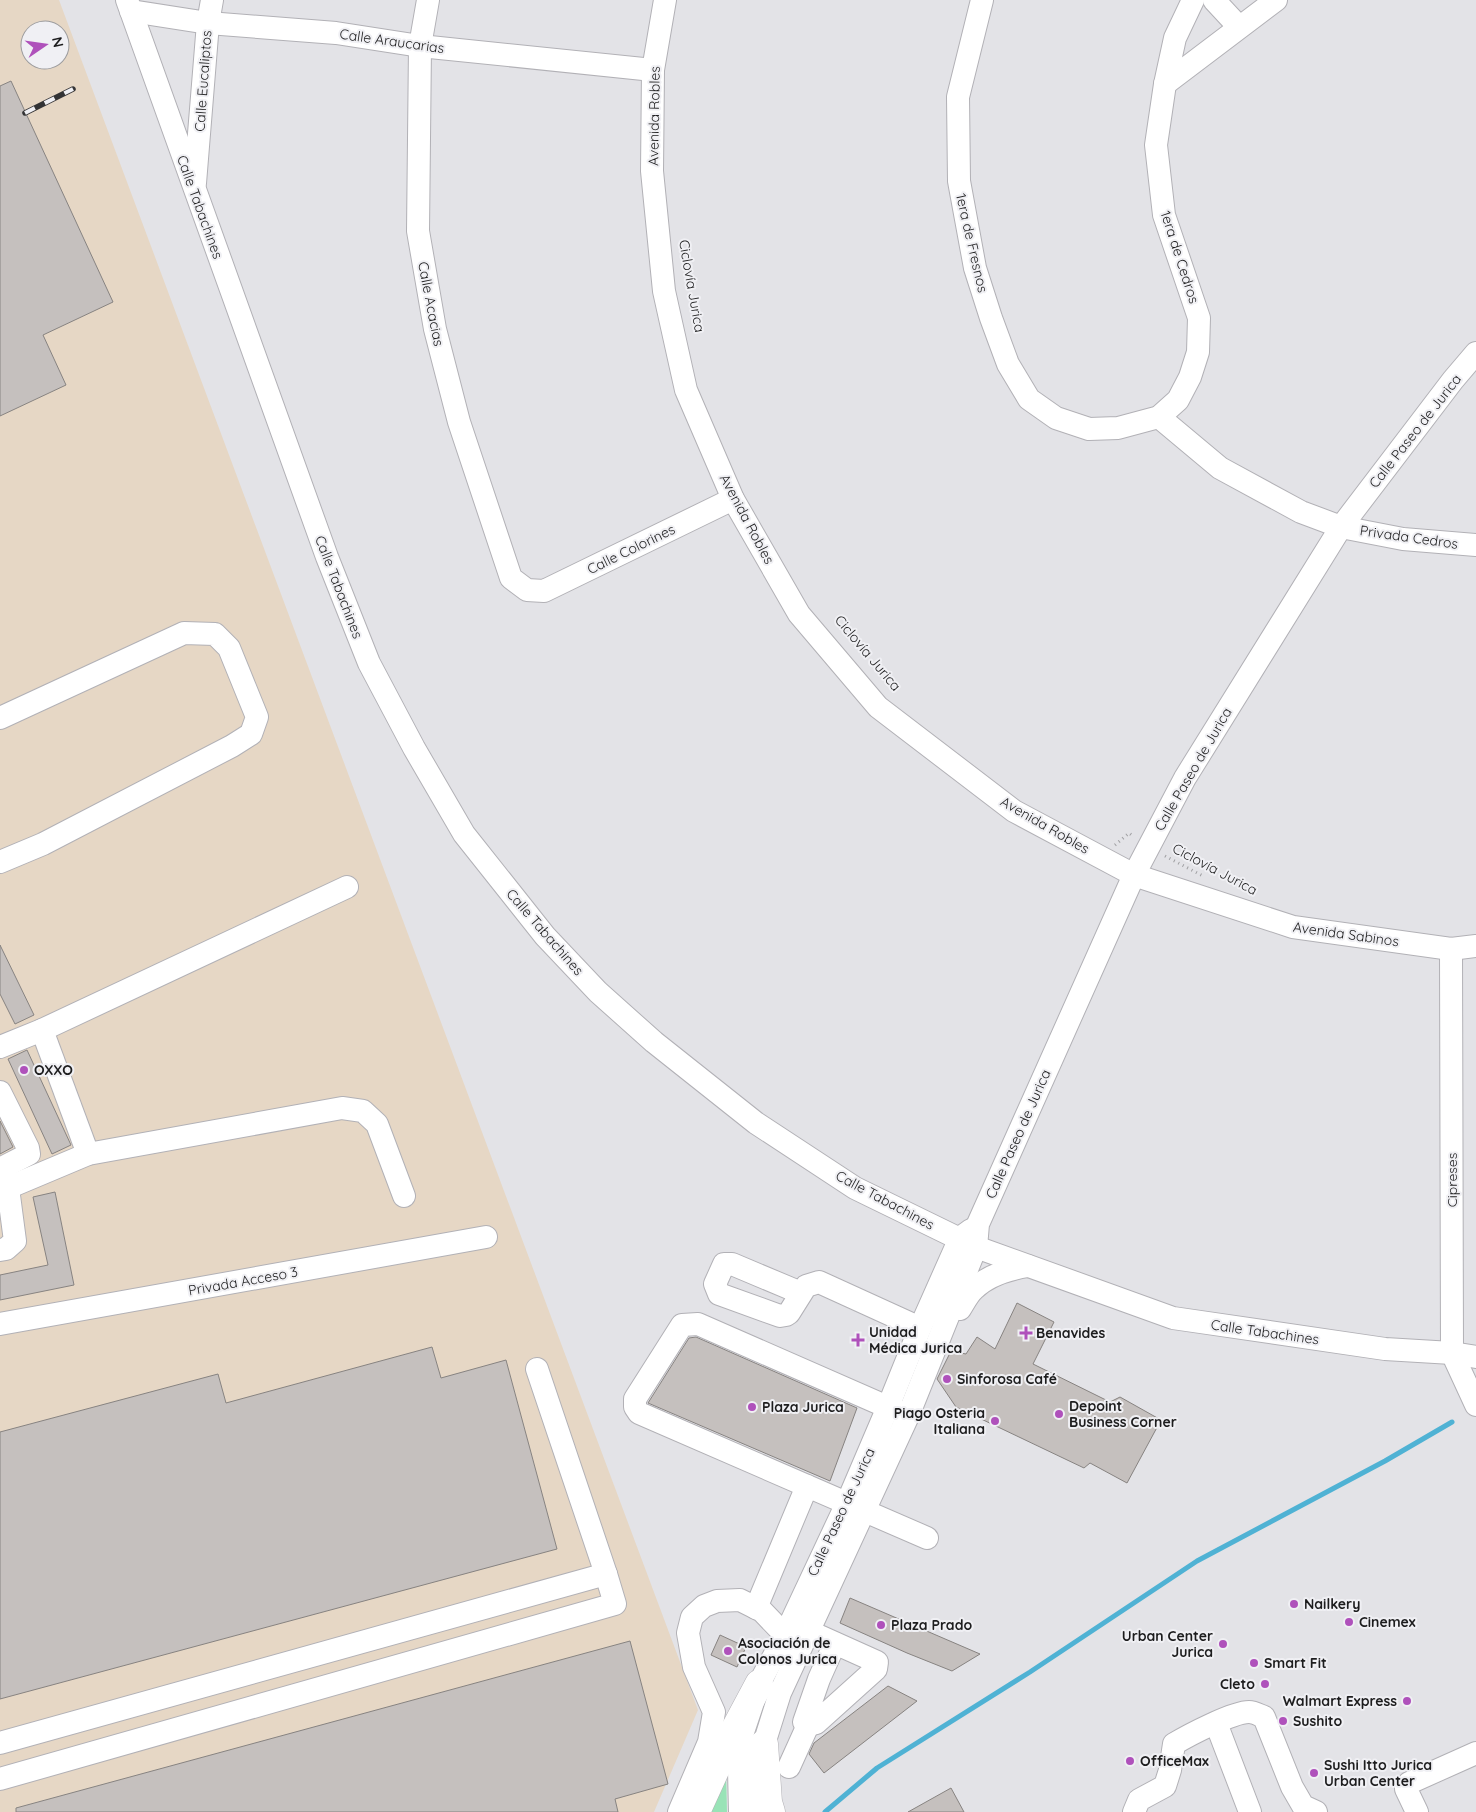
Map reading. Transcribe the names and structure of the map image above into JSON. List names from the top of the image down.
{
  "streets": {
    "street": [
      "Calle Araucarias",
      "Calle Eucaliptos",
      "Avenida Robles",
      "Calle Tabachines",
      "1era de Fresnos",
      "1era de Cedros",
      "Calle Acacias",
      "Calle Paseo de Jurica",
      "Privada Cedros",
      "Calle Colorines",
      "Avenida Sabinos",
      "Cipreses",
      "Privada Acceso 3"
    ],
    "path": ["Ciclovía Jurica"]
  },
  "crossings": [
    ["Calle Araucarias", "Calle Eucaliptos"],
    ["Calle Araucarias", "Avenida Robles"],
    ["Calle Araucarias", "Calle Tabachines"],
    ["Calle Araucarias", "Calle Acacias"],
    ["Calle Eucaliptos", "Calle Tabachines"],
    ["Avenida Robles", "Calle Paseo de Jurica"],
    ["Avenida Robles", "Calle Colorines"],
    ["Avenida Robles", "Avenida Sabinos"],
    ["Calle Tabachines", "Calle Paseo de Jurica"],
    ["Calle Tabachines", "Cipreses"],
    ["1era de Fresnos", "1era de Cedros"],
    ["1era de Fresnos", "Privada Cedros"],
    ["1era de Cedros", "Privada Cedros"],
    ["Ciclovía Jurica", "Calle Paseo de Jurica"],
    ["Calle Acacias", "Calle Colorines"],
    ["Calle Paseo de Jurica", "Privada Cedros"],
    ["Calle Paseo de Jurica", "Avenida Sabinos"],
    ["Avenida Sabinos", "Cipreses"]
  ],
  "places": {
    "other": [
      "OXXO",
      "Sinforosa Café",
      "Plaza Jurica",
      "Depoint Business Corner",
      "Piago Osteria Italiana",
      "Nailkery",
      "Cinemex",
      "Plaza Prado",
      "Urban Center Jurica",
      "Asociación de Colonos Jurica",
      "Smart Fit",
      "Cleto",
      "Walmart Express",
      "Sushito",
      "OfficeMax",
      "Sushi Itto Jurica Urban Center"
    ],
    "health": ["Benavides", "Unidad Médica Jurica"]
  },
  "north": "right"
}
